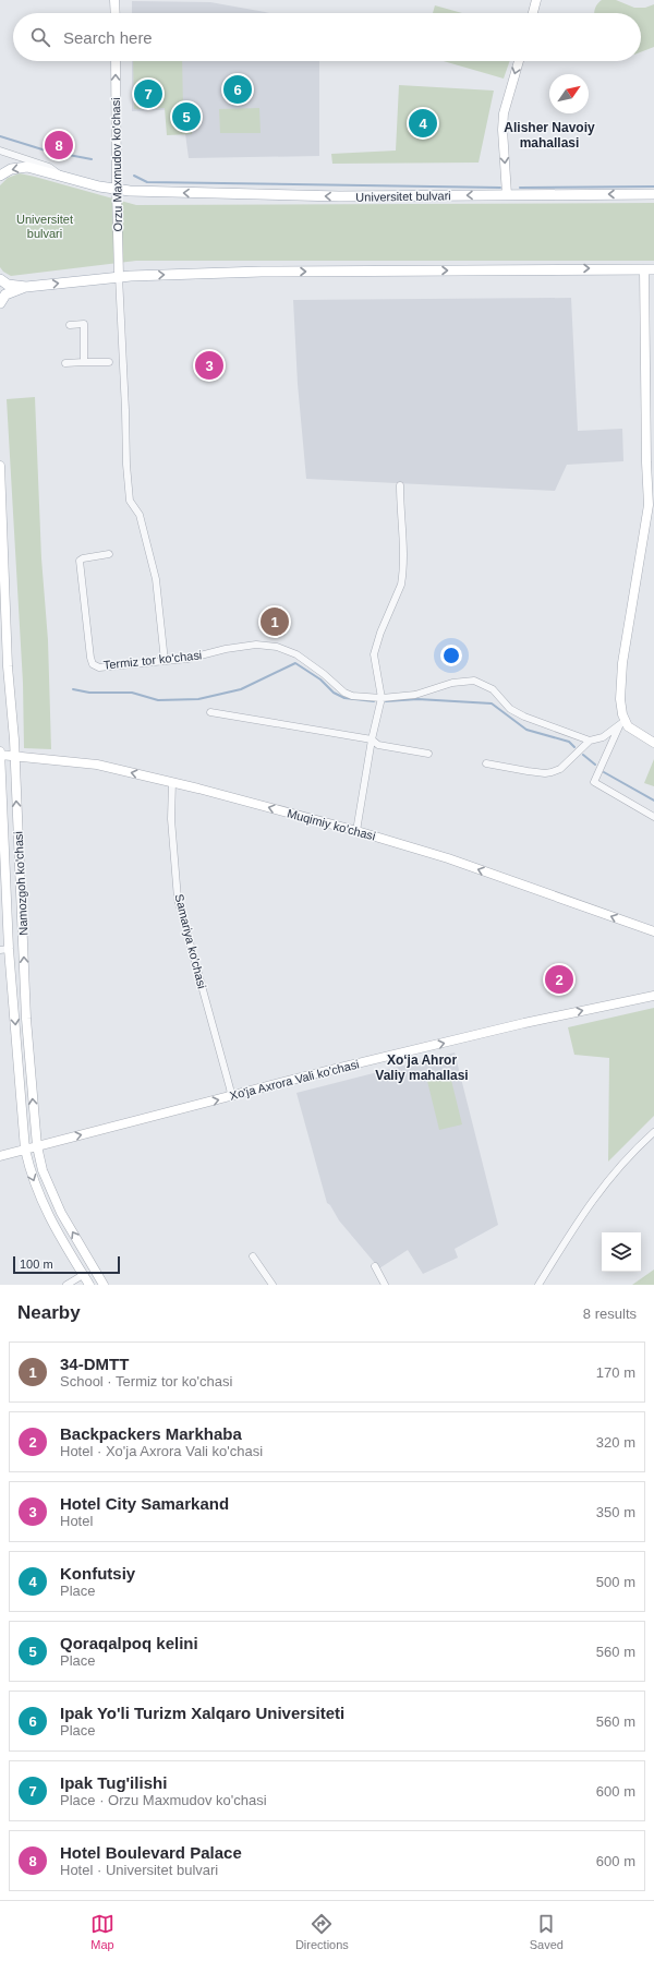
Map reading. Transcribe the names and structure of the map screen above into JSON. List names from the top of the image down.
{
  "streets": {
    "main road": [
      "Orzu Maxmudov ko'chasi",
      "Universitet bulvari",
      "Muqimiy ko'chasi",
      "Namozgoh ko'chasi",
      "Xo'ja Axrora Vali ko'chasi"
    ],
    "street": ["Termiz tor ko'chasi", "Samariya ko'chasi"]
  },
  "crossings": [
    ["Orzu Maxmudov ko'chasi", "Universitet bulvari"],
    ["Muqimiy ko'chasi", "Namozgoh ko'chasi"],
    ["Muqimiy ko'chasi", "Samariya ko'chasi"],
    ["Namozgoh ko'chasi", "Xo'ja Axrora Vali ko'chasi"],
    ["Samariya ko'chasi", "Xo'ja Axrora Vali ko'chasi"]
  ],
  "one_way": ["Orzu Maxmudov ko'chasi", "Muqimiy ko'chasi", "Xo'ja Axrora Vali ko'chasi"],
  "districts": ["Alisher Navoiy mahallasi", "Xo‘ja Ahror Valiy mahallasi"],
  "parks": ["Universitet bulvari"],
  "scale_bar": "100 m",
  "north": "top right",
  "page": {
    "search": "Search here",
    "pins": [
      "6",
      "7",
      "5",
      "4",
      "8",
      "3",
      "1",
      "2"
    ],
    "scale": "100 m",
    "heading": ["Nearby", "8 results"],
    "list": [
      {
        "mark": "1",
        "name": "34-DMTT",
        "note": "School · Termiz tor ko'chasi",
        "value": "170 m"
      },
      {
        "mark": "2",
        "name": "Backpackers Markhaba",
        "note": "Hotel · Xo'ja Axrora Vali ko'chasi",
        "value": "320 m"
      },
      {
        "mark": "3",
        "name": "Hotel City Samarkand",
        "note": "Hotel",
        "value": "350 m"
      },
      {
        "mark": "4",
        "name": "Konfutsiy",
        "note": "Place",
        "value": "500 m"
      },
      {
        "mark": "5",
        "name": "Qoraqalpoq kelini",
        "note": "Place",
        "value": "560 m"
      },
      {
        "mark": "6",
        "name": "Ipak Yo'li Turizm Xalqaro Universiteti",
        "note": "Place",
        "value": "560 m"
      },
      {
        "mark": "7",
        "name": "Ipak Tug'ilishi",
        "note": "Place · Orzu Maxmudov ko'chasi",
        "value": "600 m"
      },
      {
        "mark": "8",
        "name": "Hotel Boulevard Palace",
        "note": "Hotel · Universitet bulvari",
        "value": "600 m"
      }
    ],
    "nav": ["Map", "Directions", "Saved"]
  }
}
